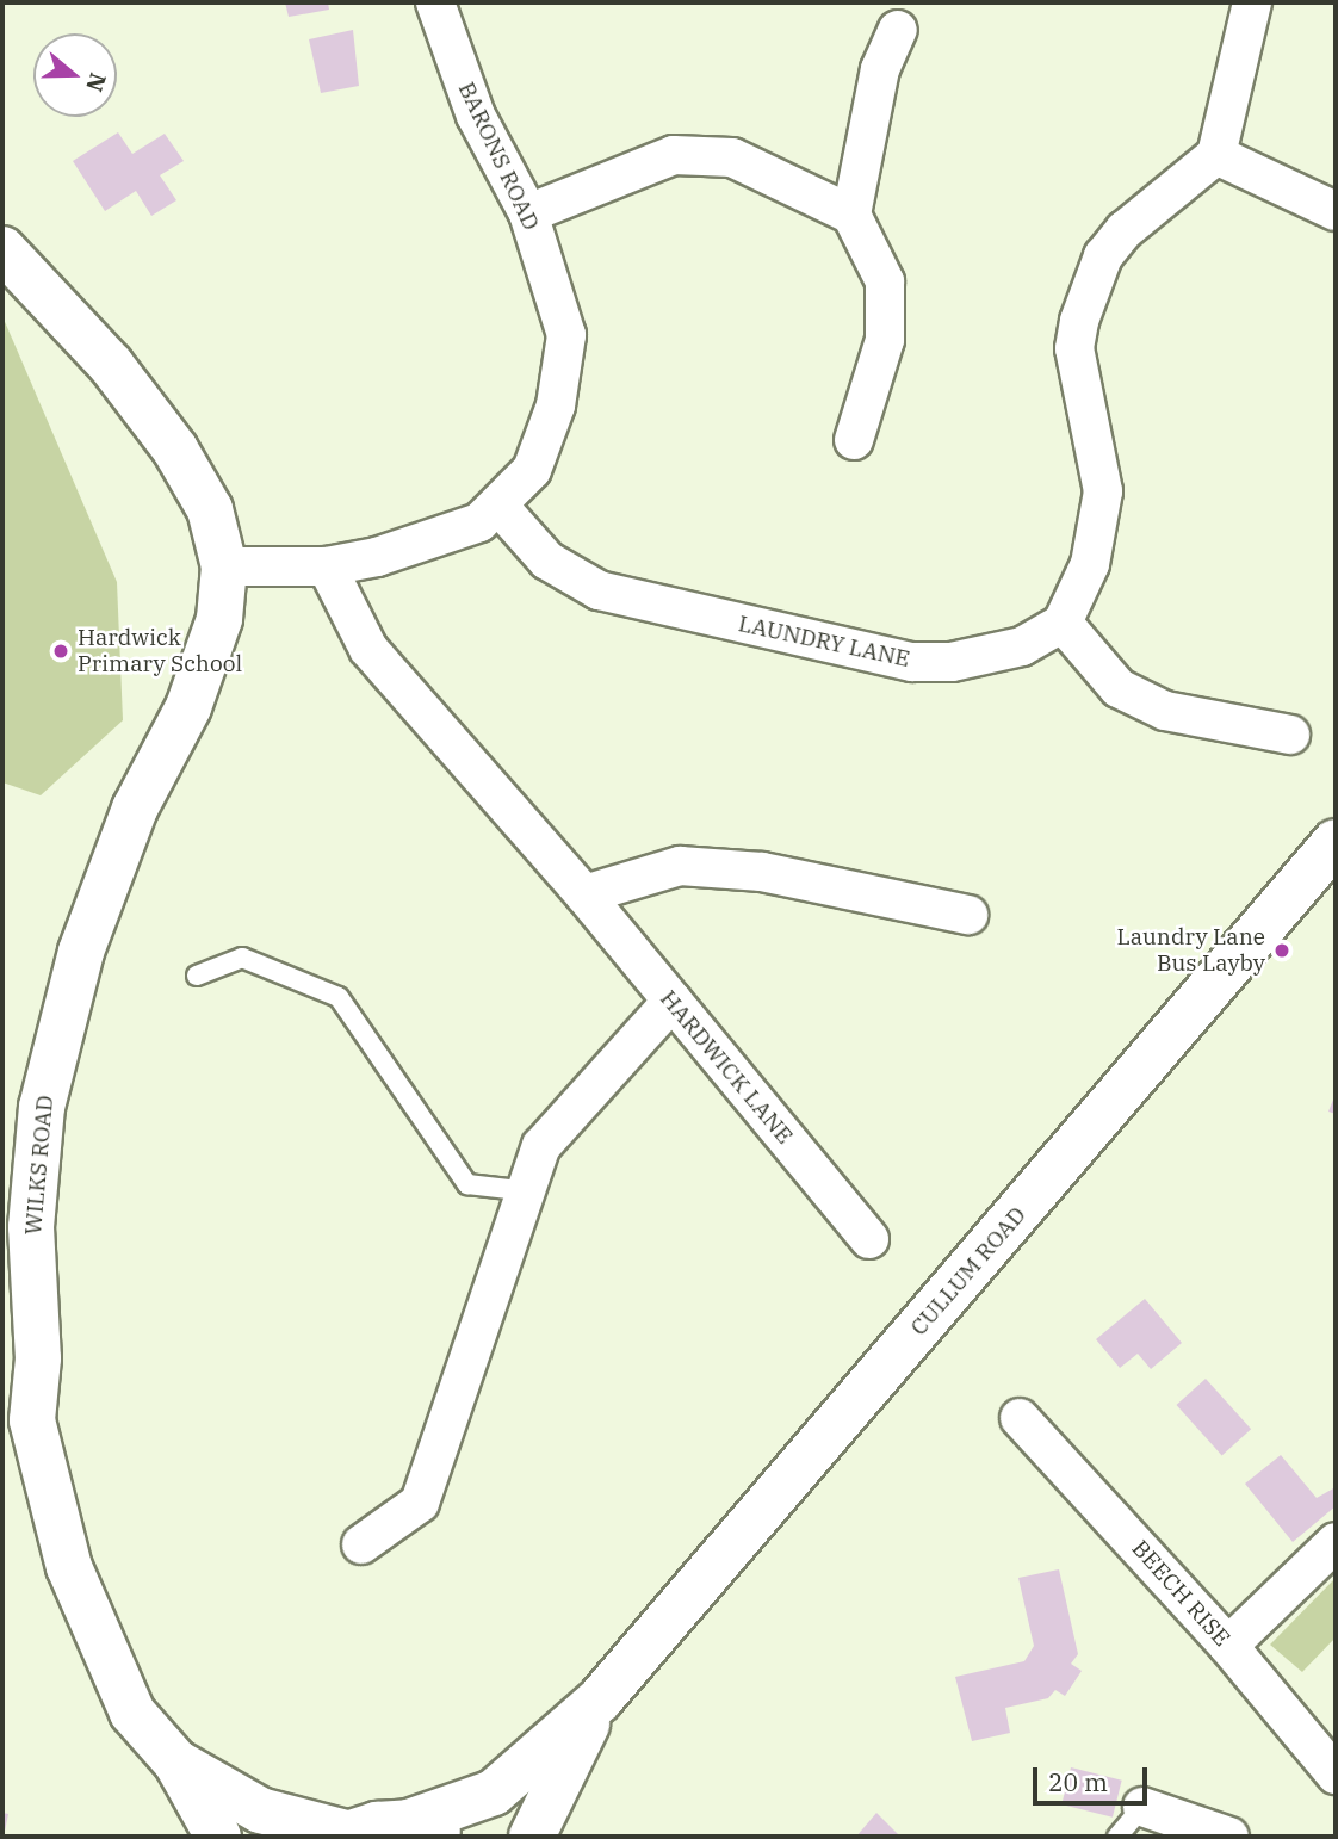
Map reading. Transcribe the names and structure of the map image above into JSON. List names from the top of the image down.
{
  "streets": {
    "street": [
      "BARONS ROAD",
      "LAUNDRY LANE",
      "HARDWICK LANE",
      "WILKS ROAD",
      "CULLUM ROAD",
      "BEECH RISE"
    ]
  },
  "crossings": [
    ["BARONS ROAD", "LAUNDRY LANE"],
    ["BARONS ROAD", "HARDWICK LANE"],
    ["BARONS ROAD", "WILKS ROAD"],
    ["WILKS ROAD", "CULLUM ROAD"]
  ],
  "places": ["Hardwick Primary School", "Laundry Lane Bus Layby"],
  "scale_bar": "20 m",
  "north": "right"
}
